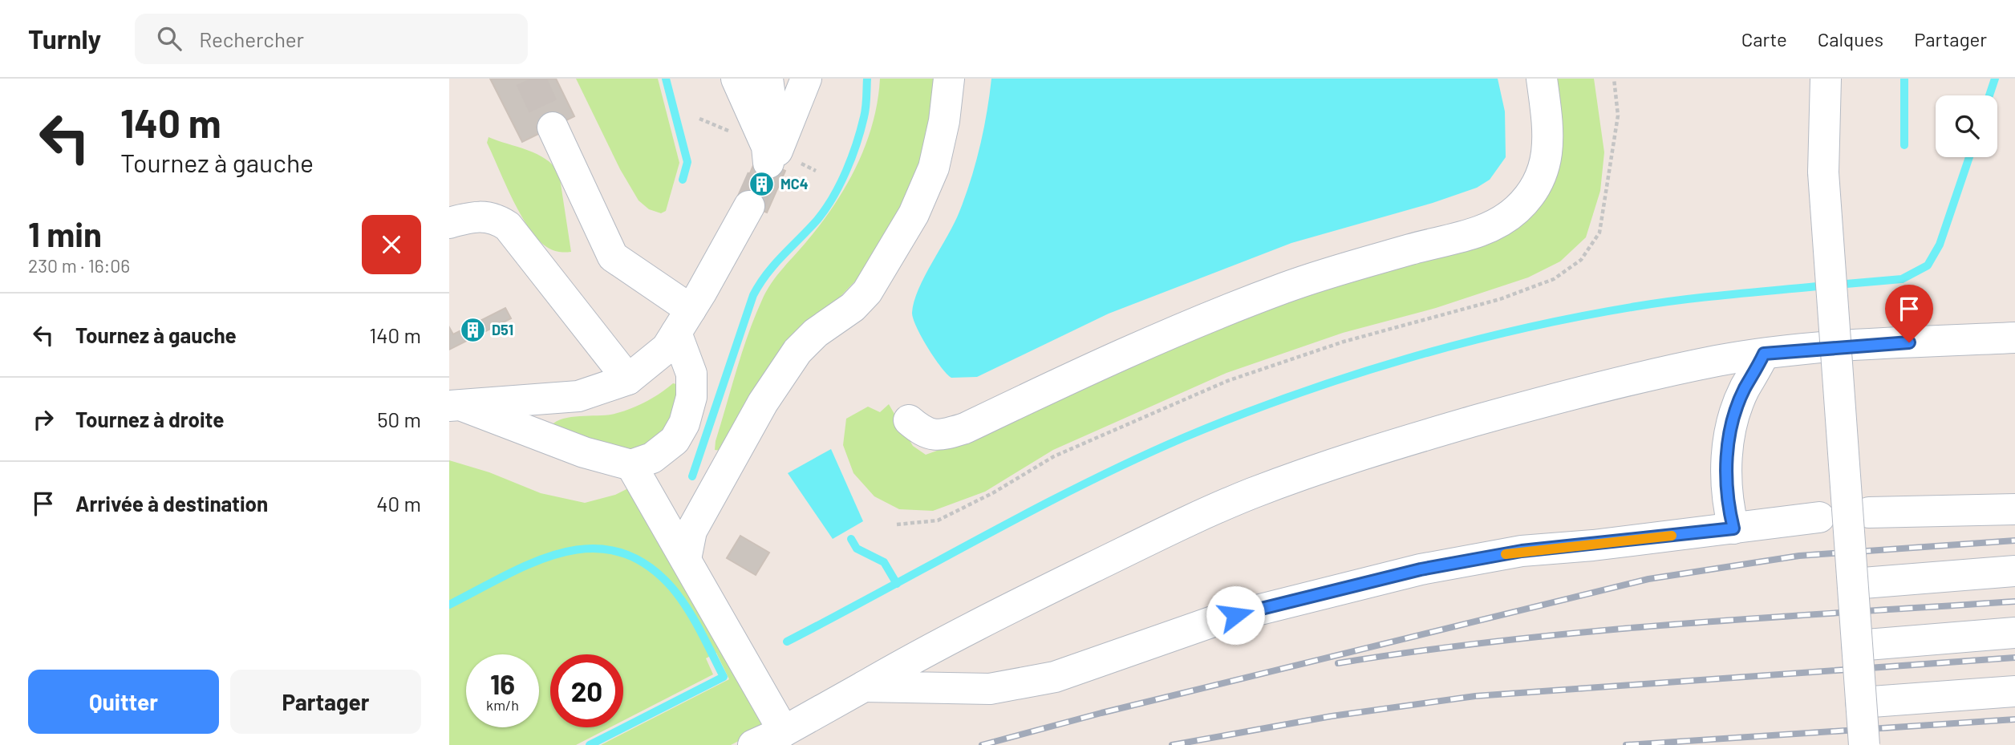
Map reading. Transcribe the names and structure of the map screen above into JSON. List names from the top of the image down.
{
  "places": {
    "building": ["MC4", "D51"]
  },
  "page": {
    "header": "Turnly",
    "search": "Rechercher",
    "nav": ["Carte", "Calques", "Partager"],
    "turn": ["140 m", "Tournez à gauche"],
    "heading": ["1 min", "230 m · 16:06"],
    "list": [
      {
        "name": "Tournez à gauche",
        "value": "140 m"
      },
      {
        "name": "Tournez à droite",
        "value": "50 m"
      },
      {
        "name": "Arrivée à destination",
        "value": "40 m"
      }
    ],
    "speed": "16 km/h",
    "limit": "20",
    "buttons": ["Quitter", "Partager"]
  }
}
